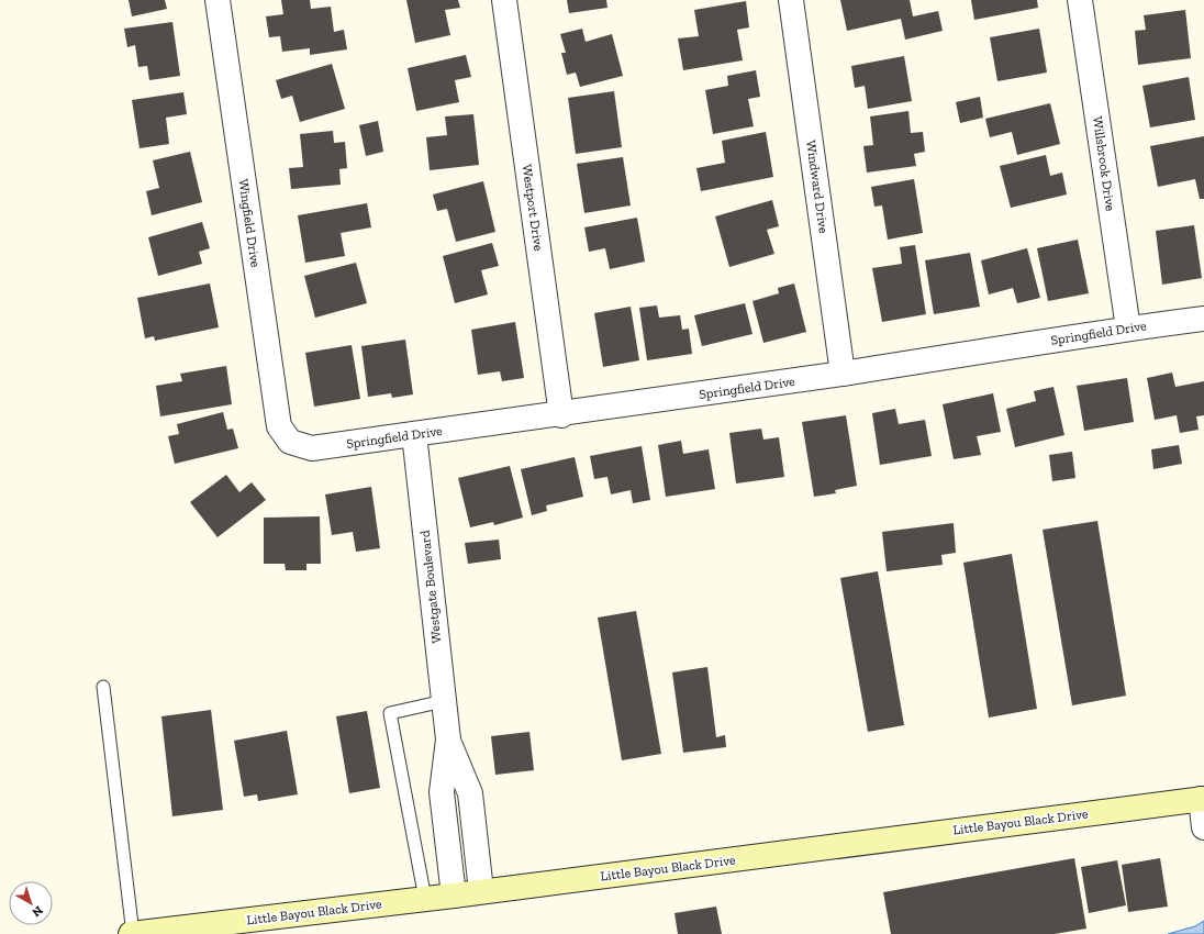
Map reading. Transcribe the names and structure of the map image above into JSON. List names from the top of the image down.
{
  "streets": {
    "main road": ["Little Bayou Black Drive"],
    "street": [
      "Willsbrook Drive",
      "Windward Drive",
      "Westport Drive",
      "Wingfield Drive",
      "Springfield Drive",
      "Westgate Boulevard"
    ]
  },
  "crossings": [
    ["Willsbrook Drive", "Springfield Drive"],
    ["Windward Drive", "Springfield Drive"],
    ["Westport Drive", "Springfield Drive"],
    ["Wingfield Drive", "Springfield Drive"],
    ["Springfield Drive", "Westgate Boulevard"],
    ["Westgate Boulevard", "Little Bayou Black Drive"]
  ],
  "north": "bottom right"
}
